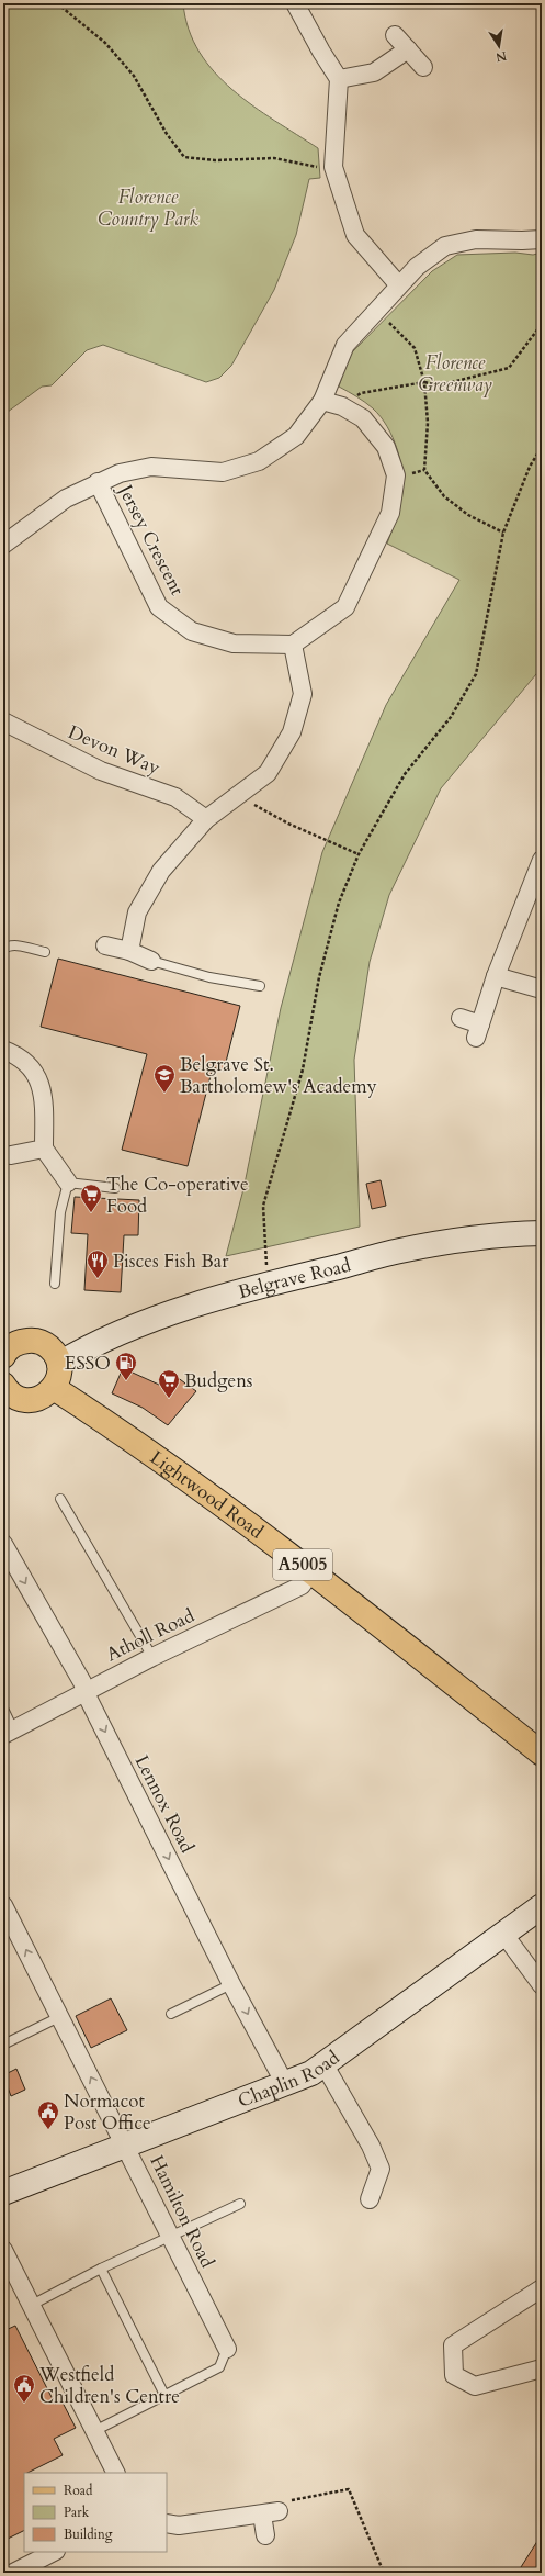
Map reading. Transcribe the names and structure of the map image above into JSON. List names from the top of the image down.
{
  "streets": {
    "main road": ["Lightwood Road", "A5005"],
    "street": [
      "Jersey Crescent",
      "Devon Way",
      "Belgrave Road",
      "Atholl Road",
      "Lennox Road",
      "Chaplin Road",
      "Hamilton Road"
    ]
  },
  "crossings": [
    ["Lightwood Road", "Atholl Road"],
    ["Atholl Road", "Lennox Road"],
    ["Lennox Road", "Chaplin Road"],
    ["Chaplin Road", "Hamilton Road"]
  ],
  "one_way": ["Lennox Road", "Hamilton Road"],
  "parks": ["Florence Country Park", "Florence Greenway"],
  "places": {
    "school or university": ["Belgrave St. Bartholomew's Academy"],
    "supermarket": ["The Co-operative Food", "Budgens"],
    "restaurant": ["Pisces Fish Bar"],
    "fuel station": ["ESSO"],
    "public building": ["Normacot Post Office", "Westfield Children's Centre"]
  },
  "legend": ["Road", "Park", "Building"],
  "north": "bottom"
}
